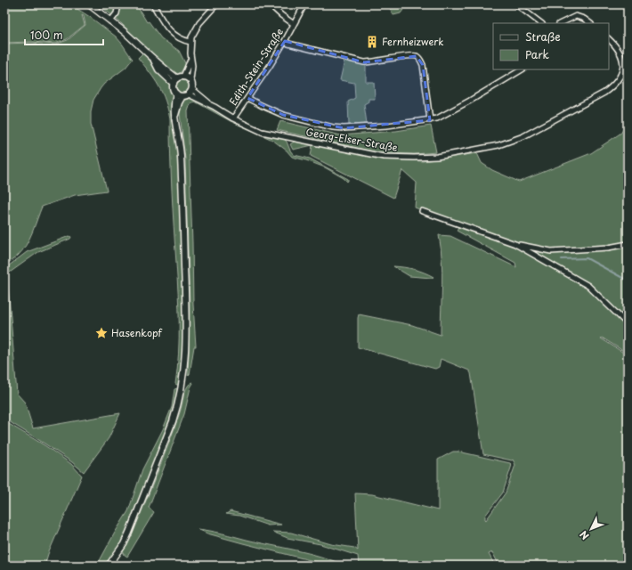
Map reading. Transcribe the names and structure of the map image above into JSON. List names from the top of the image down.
{
  "streets": {
    "street": ["Edith-Stein-Straße", "Georg-Elser-Straße"]
  },
  "crossings": [
    ["Edith-Stein-Straße", "Georg-Elser-Straße"]
  ],
  "places": {
    "building": ["Fernheizwerk"],
    "place": ["Hasenkopf"]
  },
  "legend": ["Straße", "Park"],
  "scale_bar": "100 m",
  "north": "bottom left"
}
